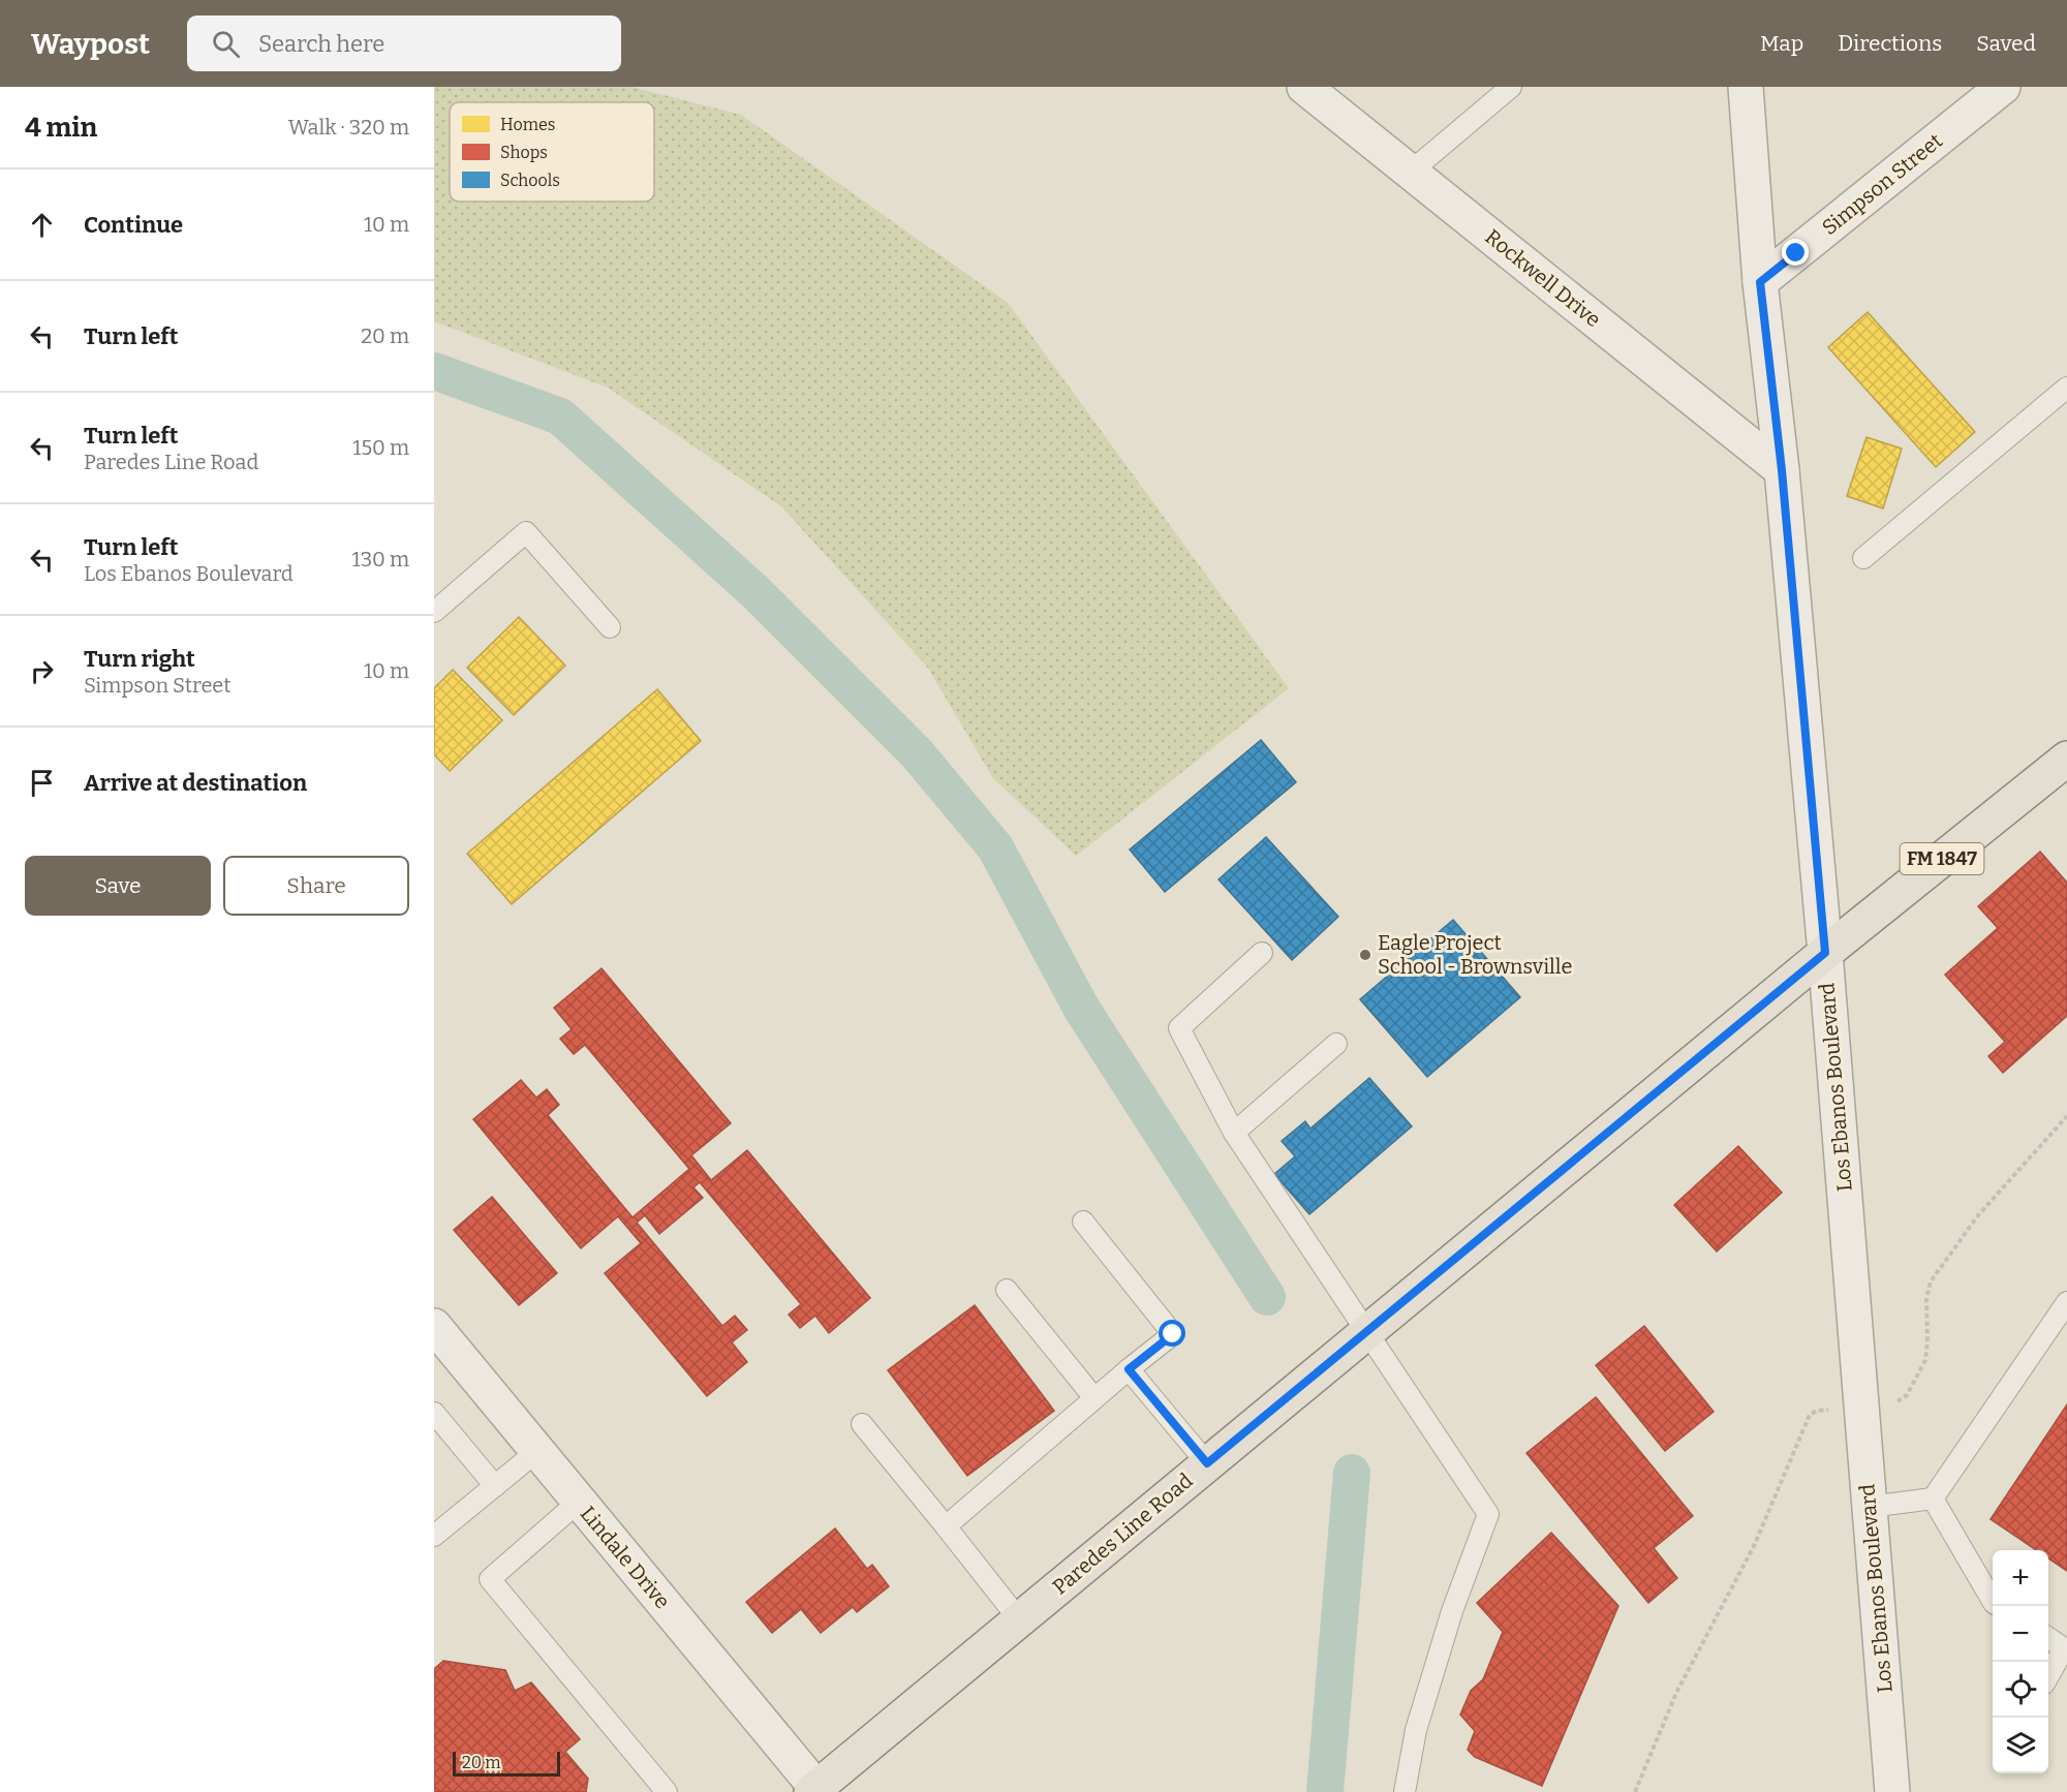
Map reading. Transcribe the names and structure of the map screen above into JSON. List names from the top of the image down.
{
  "streets": {
    "main road": ["FM 1847", "Paredes Line Road"],
    "street": [
      "Simpson Street",
      "Rockwell Drive",
      "Los Ebanos Boulevard",
      "Lindale Drive"
    ]
  },
  "crossings": [
    ["Simpson Street", "Los Ebanos Boulevard"],
    ["Rockwell Drive", "Los Ebanos Boulevard"],
    ["Los Ebanos Boulevard", "Paredes Line Road"],
    ["Paredes Line Road", "Lindale Drive"]
  ],
  "places": ["Eagle Project School - Brownsville"],
  "legend": ["Homes", "Shops", "Schools"],
  "scale_bar": "20 m",
  "page": {
    "header": "Waypost",
    "search": "Search here",
    "nav": ["Map", "Directions", "Saved"],
    "heading": ["4 min", "Walk · 320 m"],
    "list": [
      ["Continue", "10 m"],
      ["Turn left", "20 m"],
      ["Turn left", "Paredes Line Road", "150 m"],
      ["Turn left", "Los Ebanos Boulevard", "130 m"],
      ["Turn right", "Simpson Street", "10 m"],
      "Arrive at destination"
    ],
    "buttons": ["Save", "Share"],
    "map_buttons": ["+", "−"],
    "scale": "20 m"
  }
}
